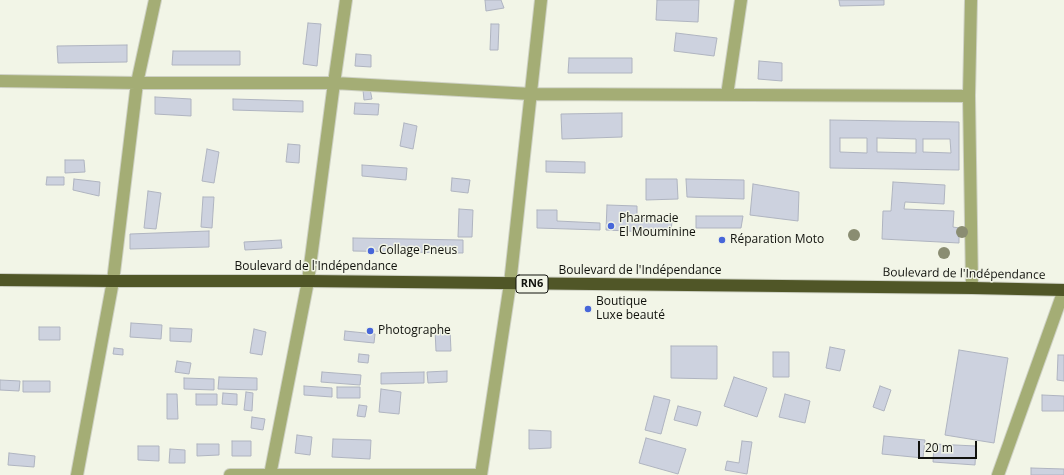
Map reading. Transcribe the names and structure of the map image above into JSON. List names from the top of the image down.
{
  "streets": {
    "highway": ["Boulevard de l'Indépendance", "RN6"]
  },
  "places": [
    "Pharmacie El Mouminine",
    "Réparation Moto",
    "Collage Pneus",
    "Boutique Luxe beauté",
    "Photographe"
  ],
  "scale_bar": "20 m"
}
